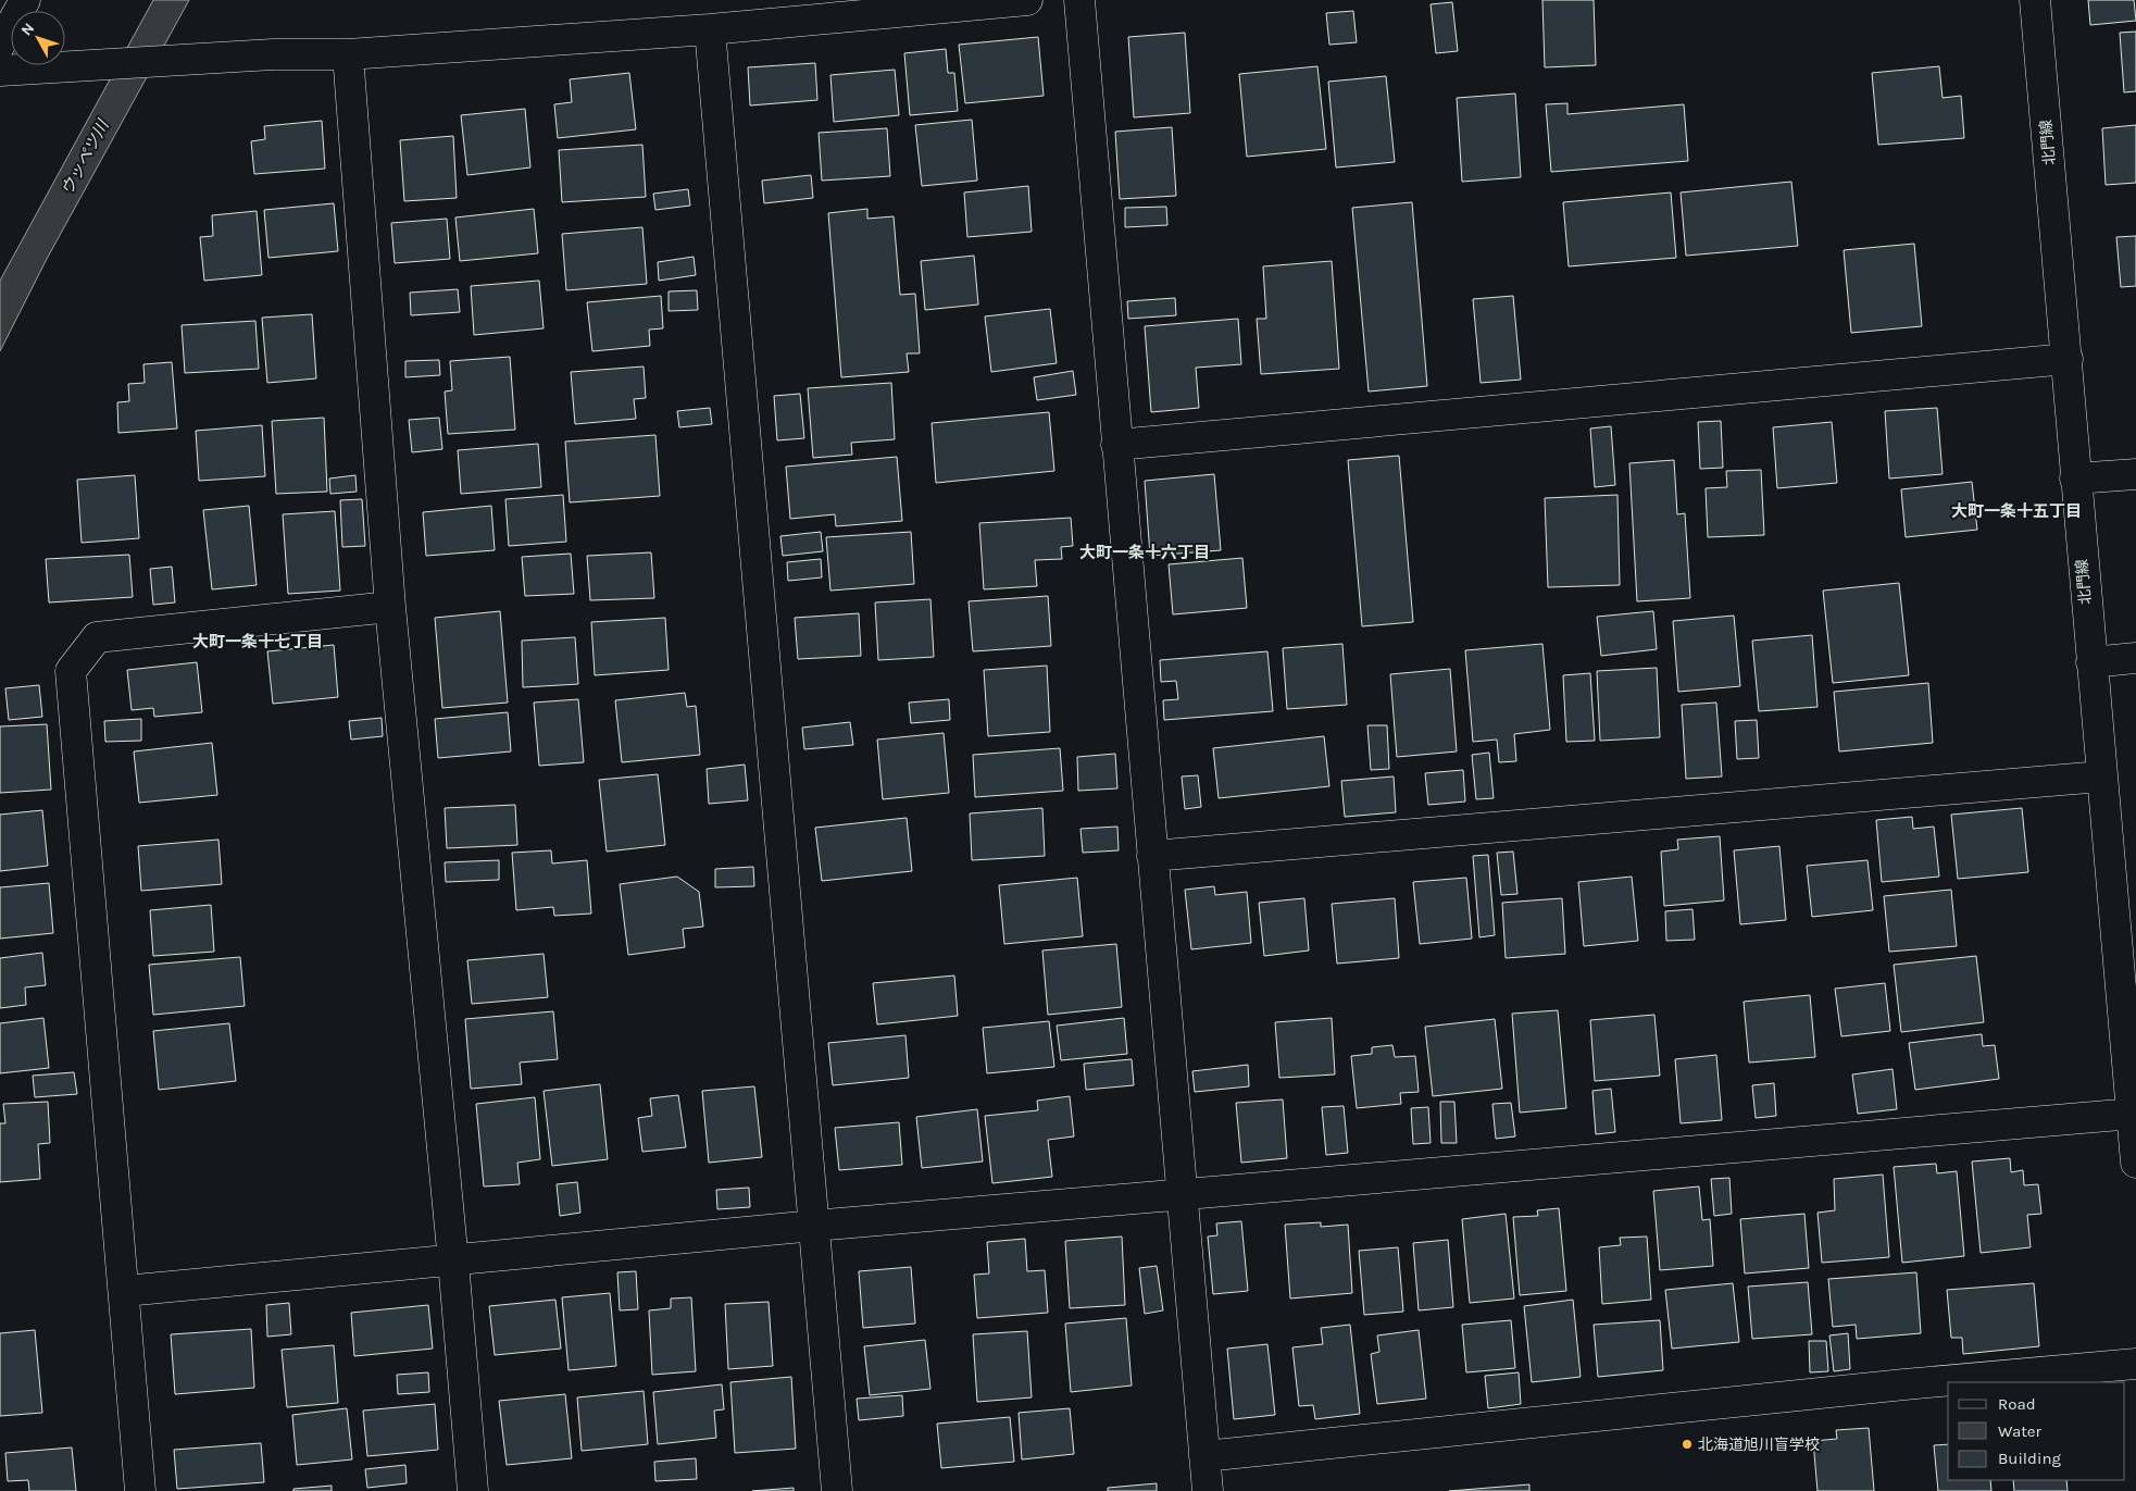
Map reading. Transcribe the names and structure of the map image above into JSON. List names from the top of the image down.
{
  "streets": {
    "street": ["北門線"]
  },
  "districts": ["大町一条十五丁目", "大町一条十六丁目", "大町一条十七丁目"],
  "water": ["ウッペツ川"],
  "places": ["北海道旭川盲学校"],
  "legend": ["Road", "Water", "Building"],
  "north": "top left"
}
